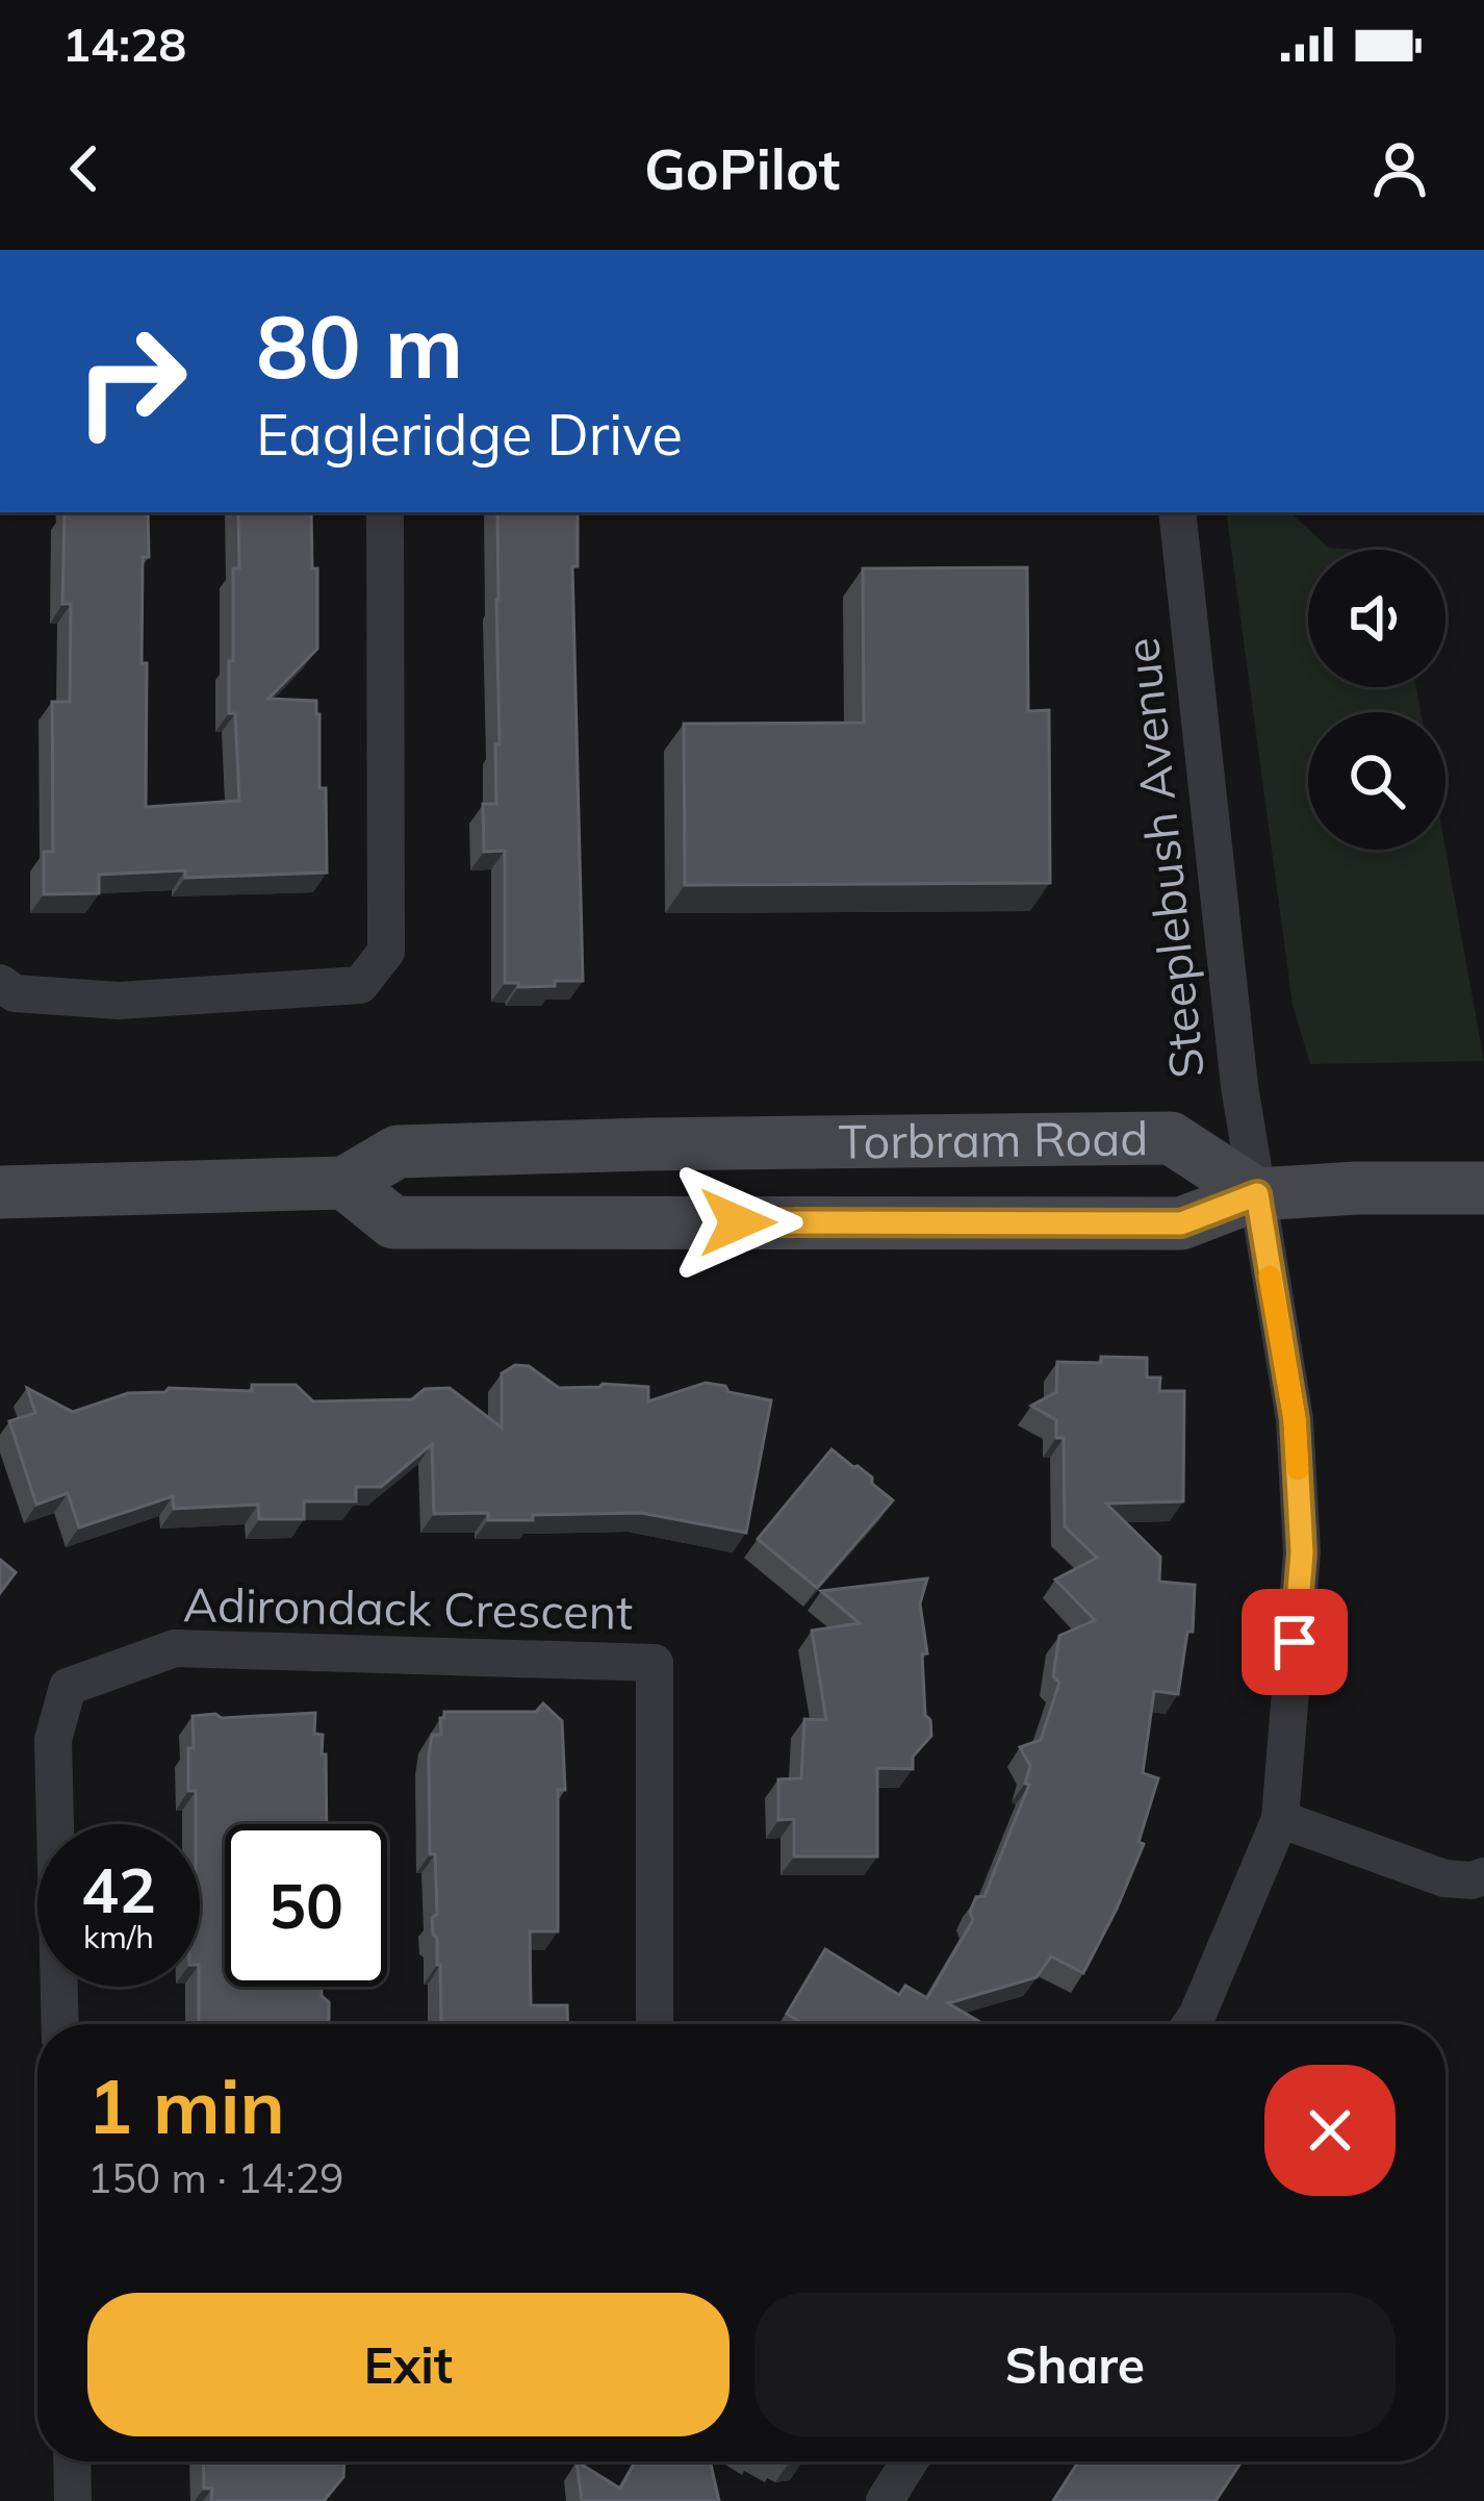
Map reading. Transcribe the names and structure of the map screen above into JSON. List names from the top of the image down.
{
  "streets": {
    "main road": ["Torbram Road"],
    "street": ["Steeplebush Avenue", "Adirondack Crescent"]
  },
  "crossings": [
    ["Steeplebush Avenue", "Torbram Road"]
  ],
  "page": {
    "status": "14:28",
    "header": "GoPilot",
    "turn": ["80 m", "Eagleridge Drive"],
    "speed": "42 km/h",
    "limit": "50",
    "heading": ["1 min", "150 m · 14:29"],
    "buttons": ["Exit", "Share"]
  }
}
